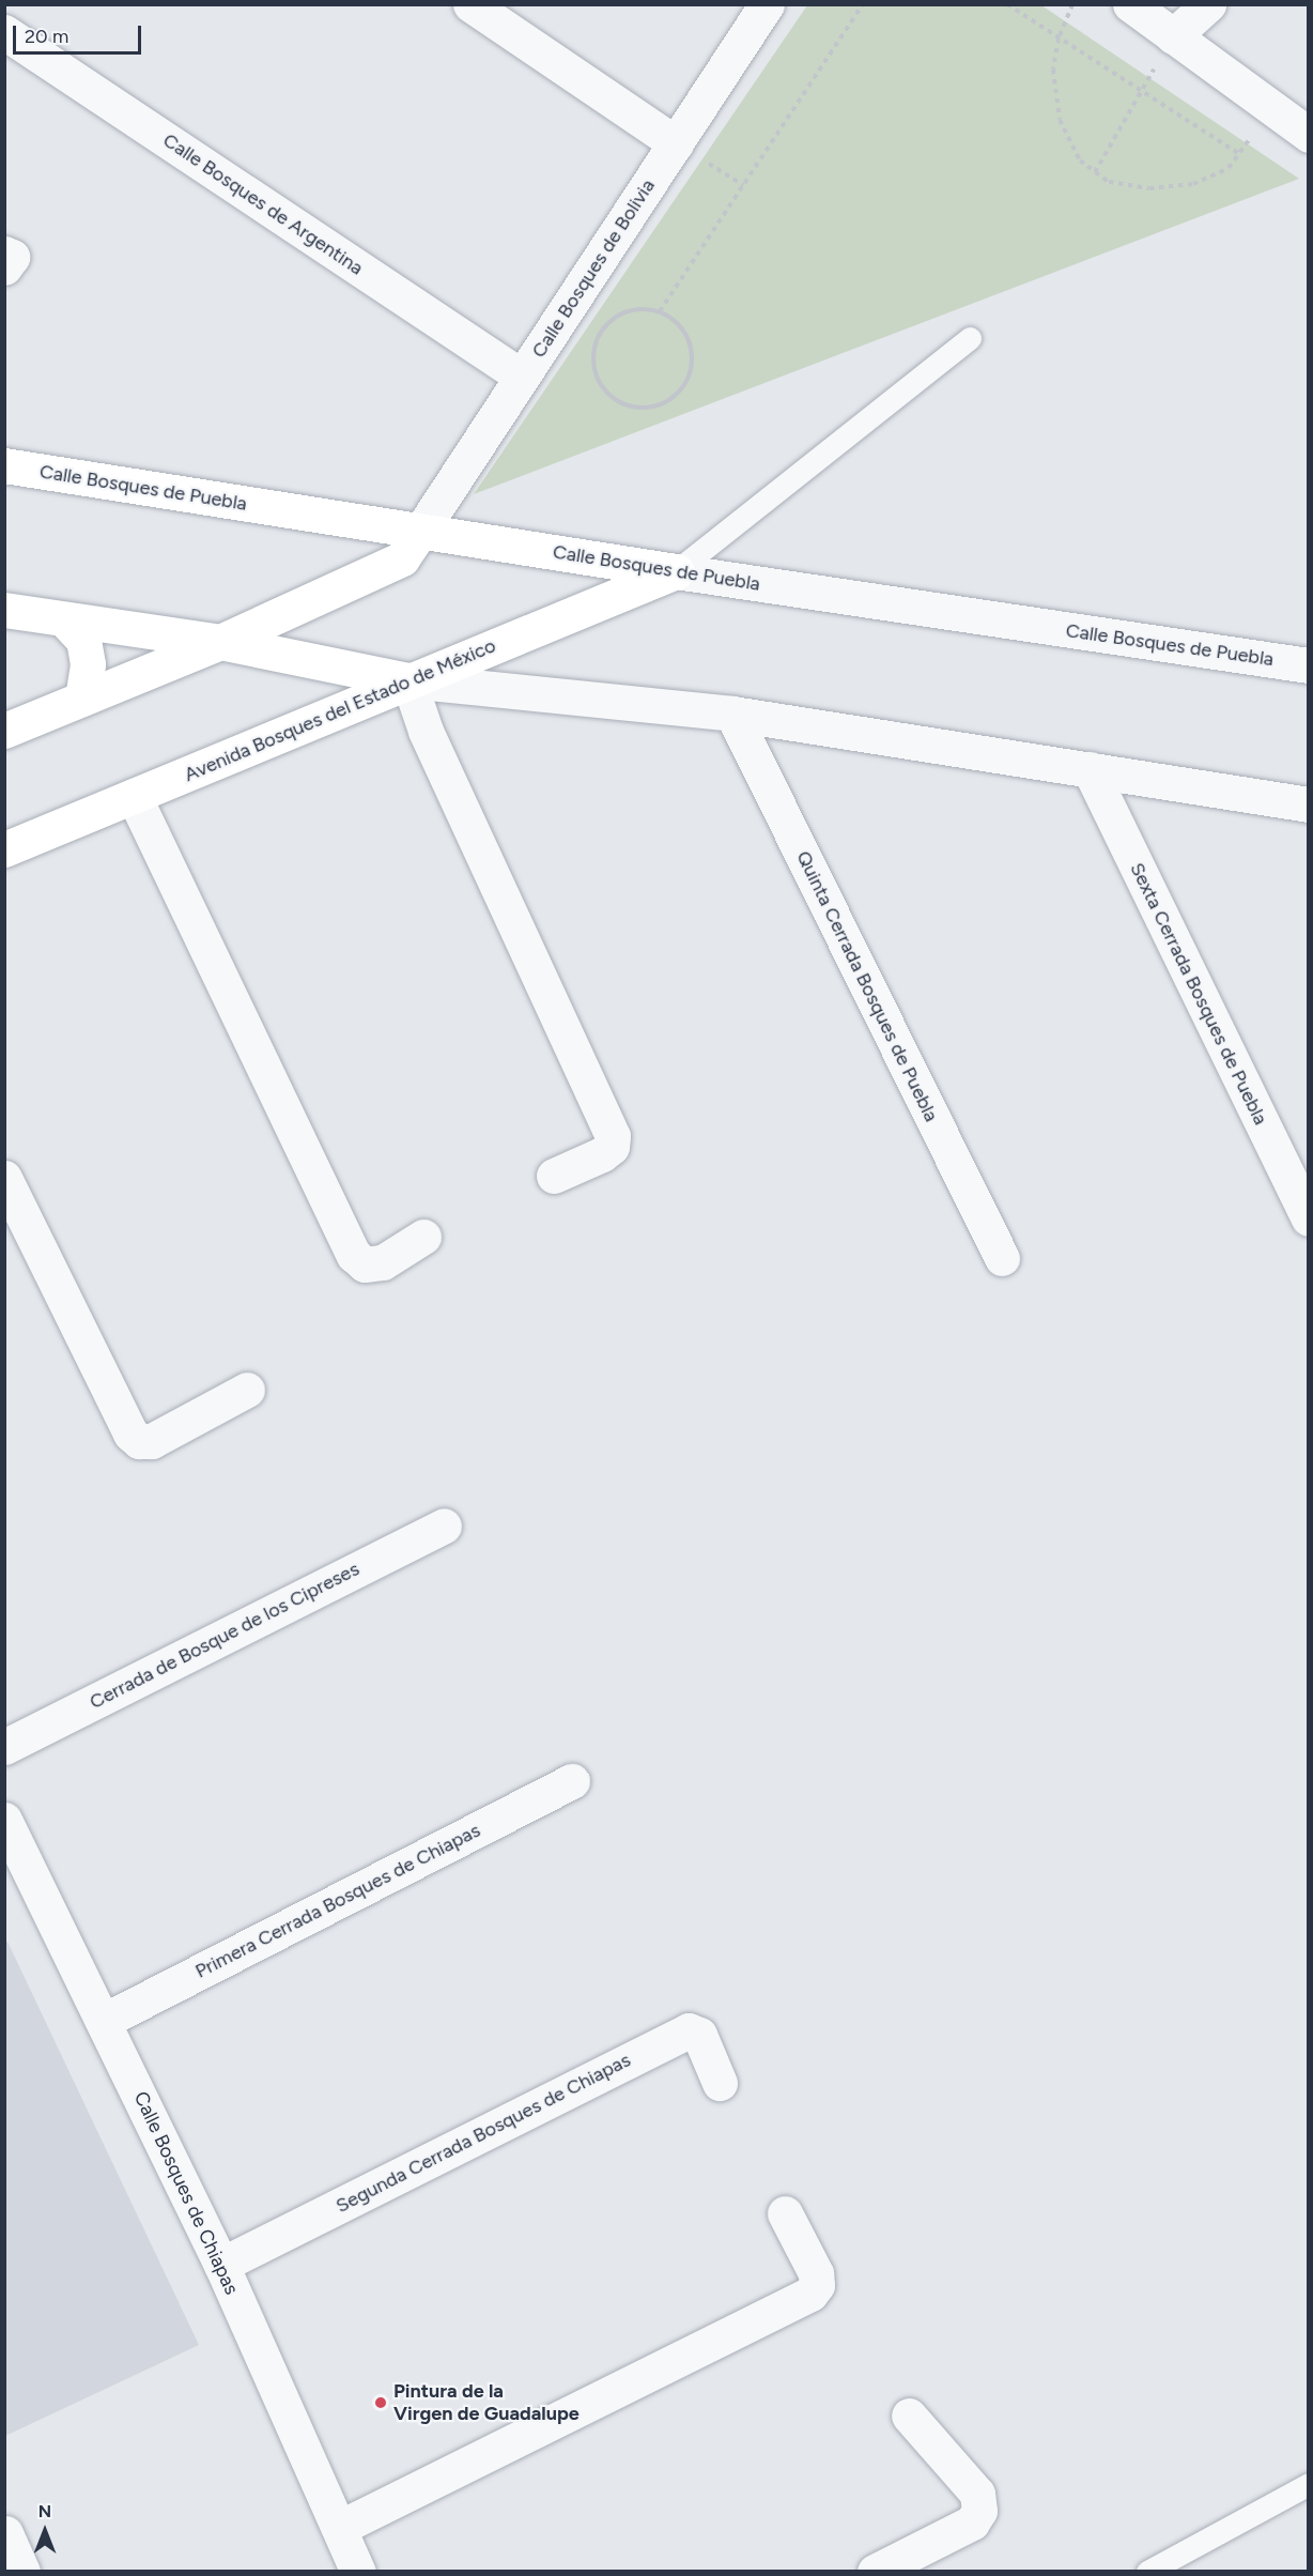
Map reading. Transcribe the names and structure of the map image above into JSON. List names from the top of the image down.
{
  "streets": {
    "street": [
      "Calle Bosques de Argentina",
      "Calle Bosques de Bolivia",
      "Calle Bosques de Puebla",
      "Avenida Bosques del Estado de México",
      "Quinta Cerrada Bosques de Puebla",
      "Sexta Cerrada Bosques de Puebla",
      "Cerrada de Bosque de los Cipreses",
      "Primera Cerrada Bosques de Chiapas",
      "Segunda Cerrada Bosques de Chiapas",
      "Calle Bosques de Chiapas"
    ]
  },
  "crossings": [
    ["Calle Bosques de Argentina", "Calle Bosques de Bolivia"],
    ["Calle Bosques de Bolivia", "Calle Bosques de Puebla"],
    ["Calle Bosques de Puebla", "Avenida Bosques del Estado de México"],
    ["Primera Cerrada Bosques de Chiapas", "Calle Bosques de Chiapas"],
    ["Segunda Cerrada Bosques de Chiapas", "Calle Bosques de Chiapas"]
  ],
  "places": ["Pintura de la Virgen de Guadalupe"],
  "scale_bar": "20 m",
  "north": "top"
}
